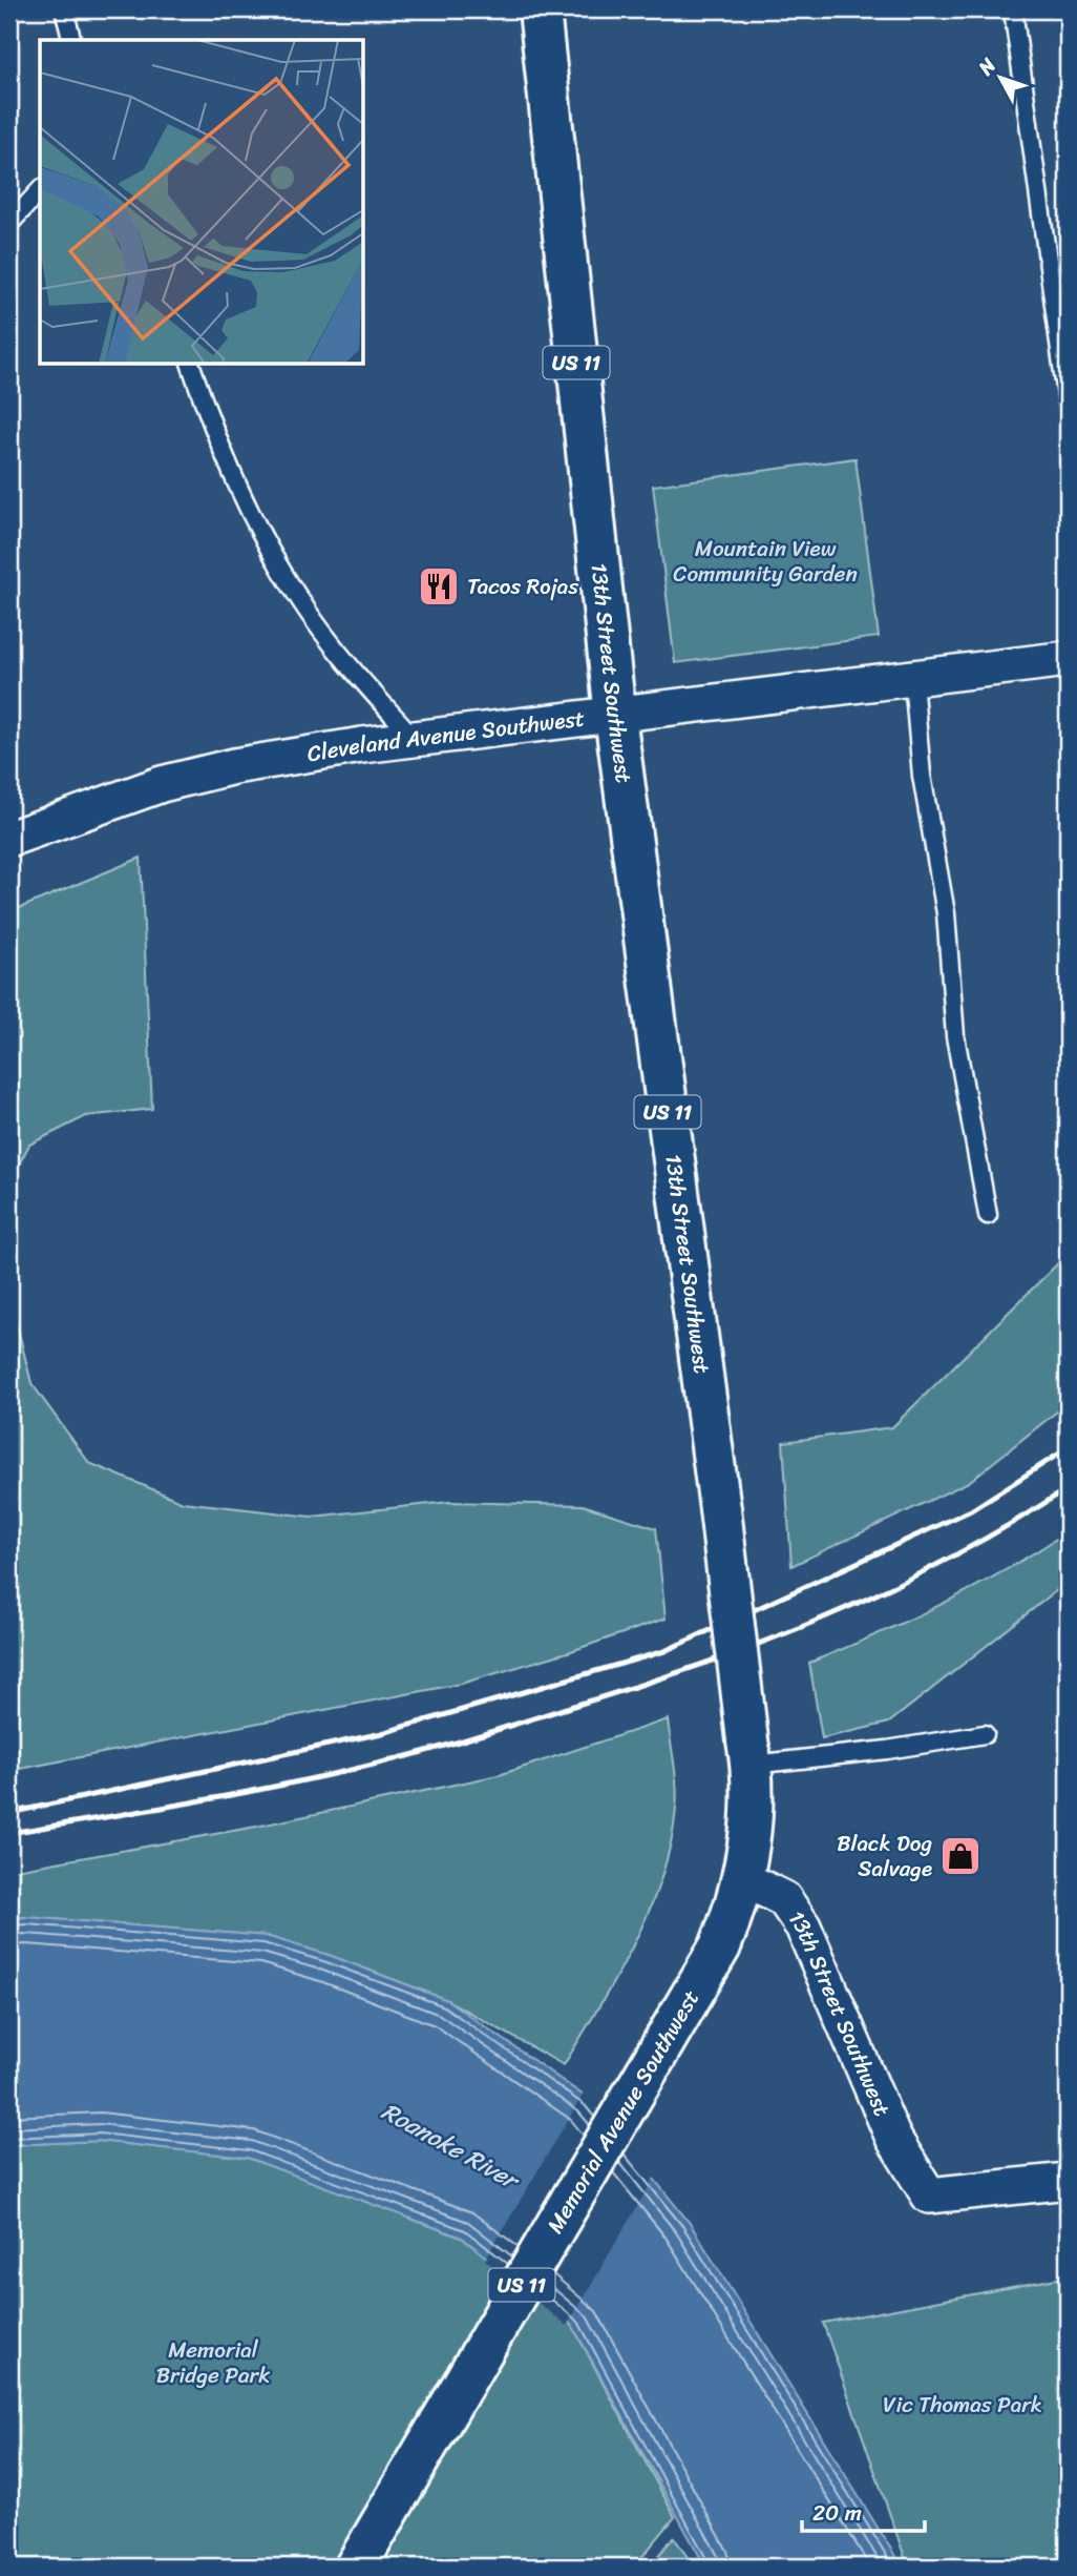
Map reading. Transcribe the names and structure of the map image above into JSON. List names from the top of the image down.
{
  "streets": {
    "main road": ["US 11", "13th Street Southwest", "Memorial Avenue Southwest"],
    "street": ["Cleveland Avenue Southwest"]
  },
  "crossings": [
    ["13th Street Southwest", "Cleveland Avenue Southwest"],
    ["13th Street Southwest", "Memorial Avenue Southwest"]
  ],
  "water": ["Roanoke River"],
  "parks": ["Mountain View Community Garden", "Memorial Bridge Park", "Vic Thomas Park"],
  "places": {
    "restaurant": ["Tacos Rojas"],
    "shop": ["Black Dog Salvage"]
  },
  "scale_bar": "20 m",
  "north": "top left"
}
